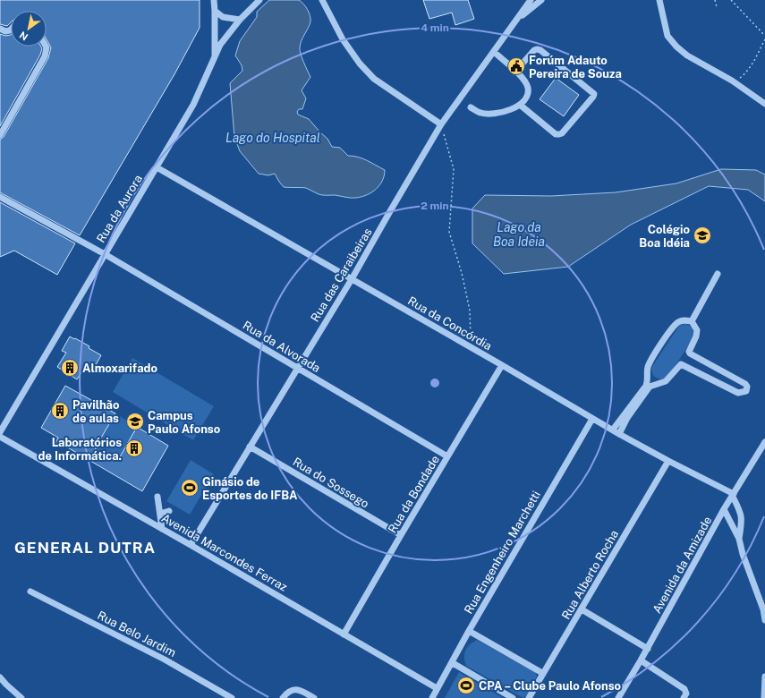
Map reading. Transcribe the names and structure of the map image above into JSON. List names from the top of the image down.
{
  "streets": {
    "street": [
      "Rua da Aurora",
      "Rua das Caraibeiras",
      "Rua da Concórdia",
      "Rua da Alvorada",
      "Rua do Sossego",
      "Rua da Bondade",
      "Avenida Marcondes Ferraz",
      "Rua Engenheiro Marchetti",
      "Avenida da Amizade",
      "Rua Alberto Rocha",
      "Rua Belo Jardim"
    ]
  },
  "crossings": [
    ["Rua da Aurora", "Rua da Concórdia"],
    ["Rua da Aurora", "Rua da Alvorada"],
    ["Rua das Caraibeiras", "Rua da Concórdia"],
    ["Rua das Caraibeiras", "Rua da Alvorada"],
    ["Rua das Caraibeiras", "Rua do Sossego"],
    ["Rua das Caraibeiras", "Avenida Marcondes Ferraz"],
    ["Rua da Concórdia", "Rua da Bondade"],
    ["Rua da Concórdia", "Rua Engenheiro Marchetti"],
    ["Rua da Concórdia", "Avenida da Amizade"],
    ["Rua da Concórdia", "Rua Alberto Rocha"],
    ["Rua da Alvorada", "Rua da Bondade"],
    ["Rua do Sossego", "Rua da Bondade"],
    ["Rua da Bondade", "Avenida Marcondes Ferraz"],
    ["Avenida Marcondes Ferraz", "Rua Engenheiro Marchetti"]
  ],
  "districts": ["GENERAL DUTRA"],
  "water": ["Lago do Hospital", "Lago da Boa Ideia"],
  "places": {
    "public building": ["Forúm Adauto Pereira de Souza"],
    "school or university": ["Colégio Boa Idéia", "Campus Paulo Afonso"],
    "building": ["Almoxarifado", "Pavilhão de aulas", "Laboratórios de Informática."],
    "sports": ["Ginásio de Esportes do IFBA", "CPA – Clube Paulo Afonso"]
  },
  "north": "bottom left",
  "rings": ["4 min", "2 min"]
}
